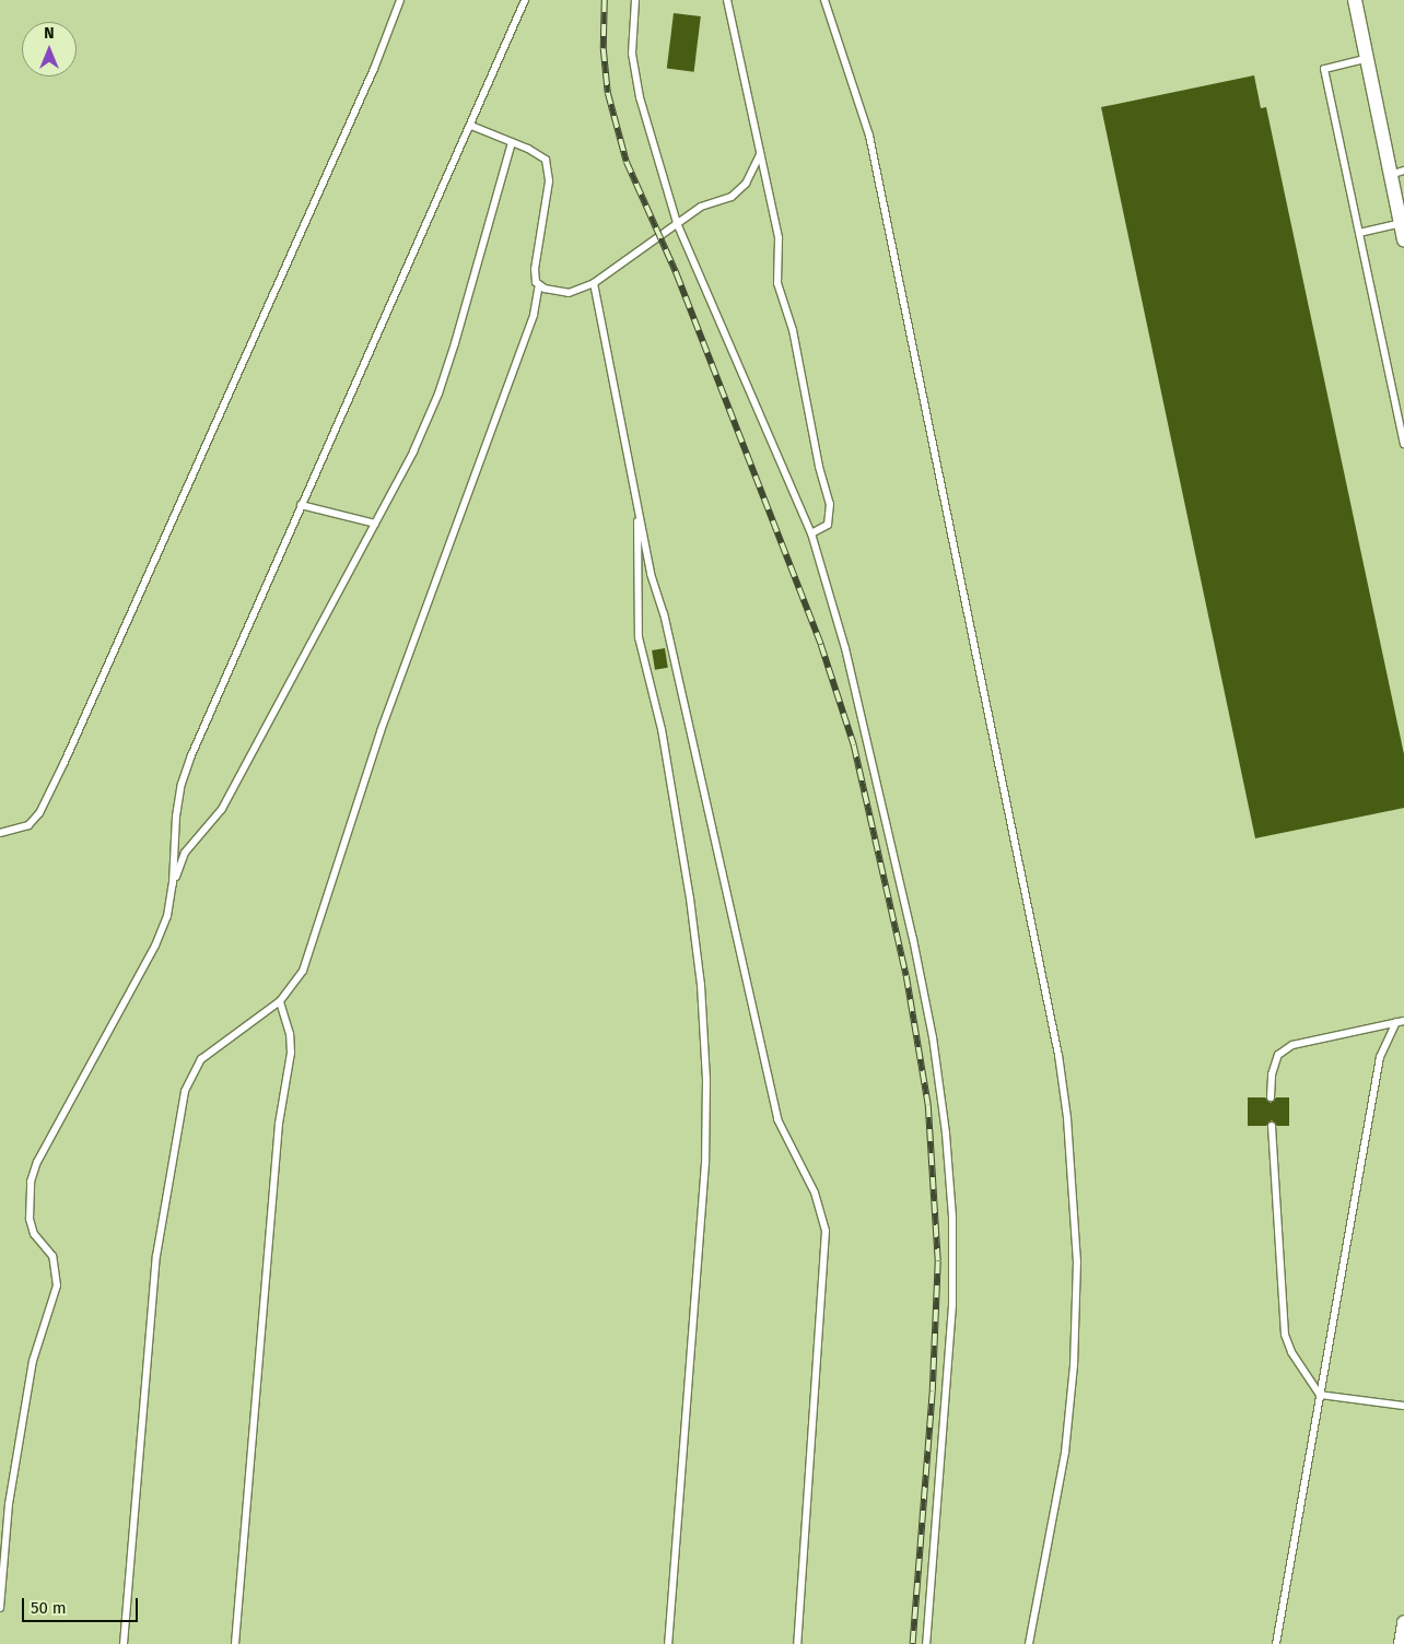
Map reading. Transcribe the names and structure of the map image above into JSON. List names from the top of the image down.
{
  "scale_bar": "50 m",
  "north": "top"
}
